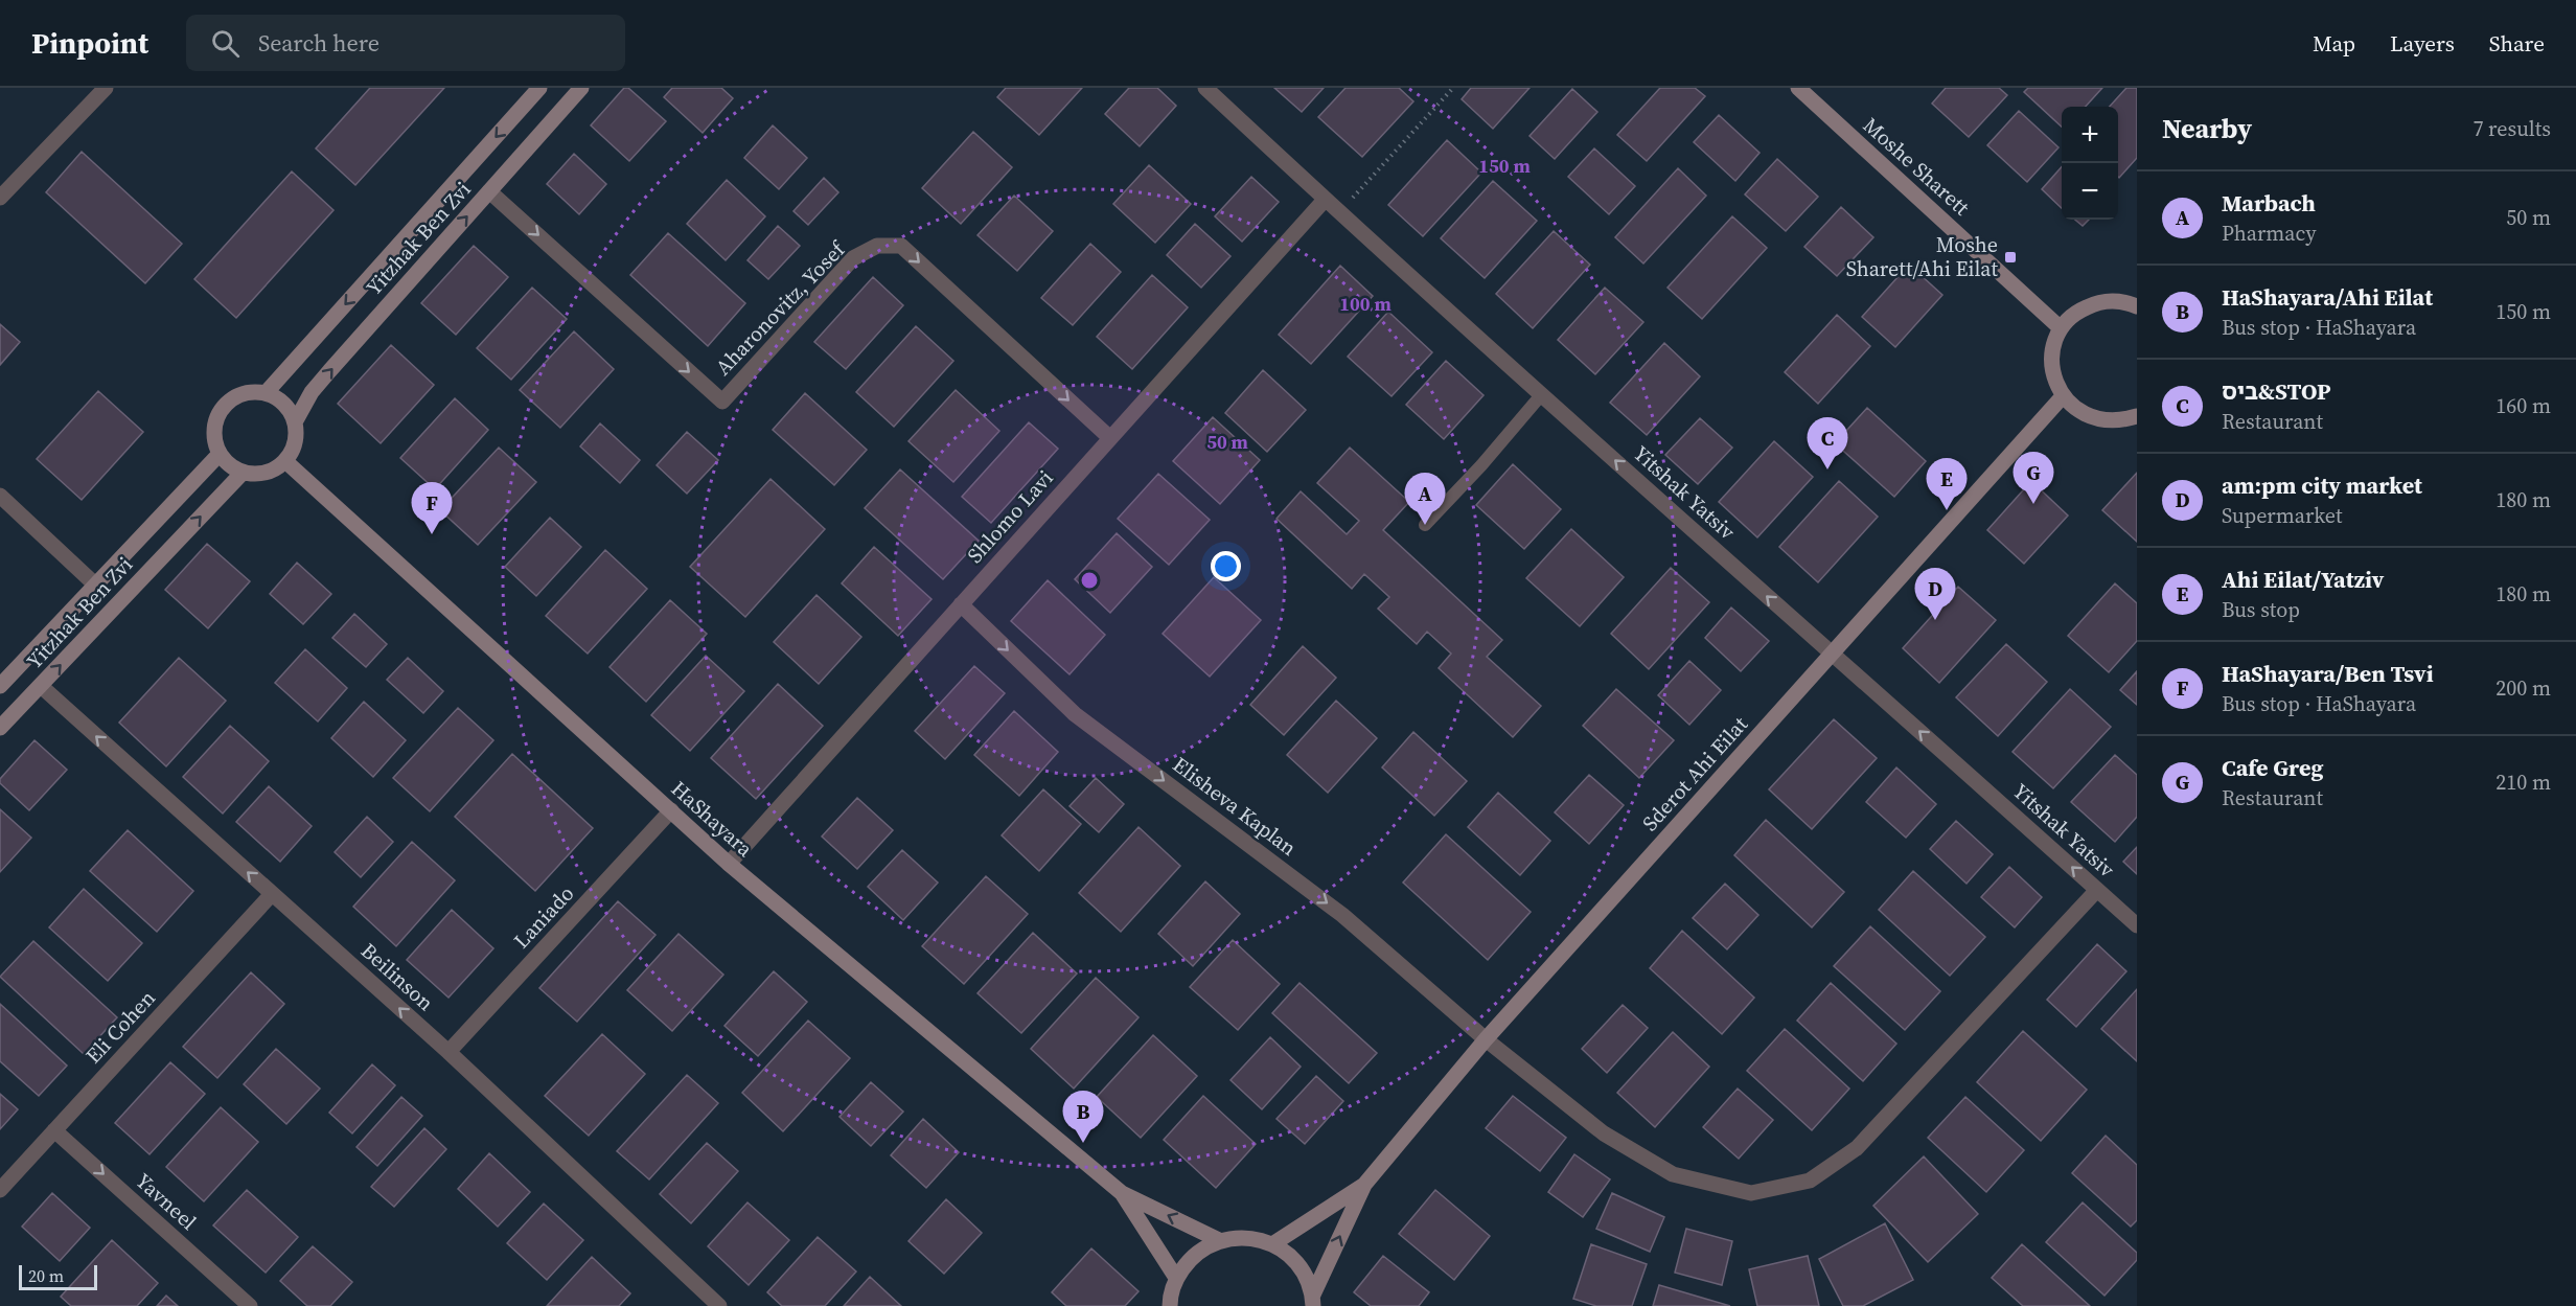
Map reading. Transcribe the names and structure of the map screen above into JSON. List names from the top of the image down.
{
  "streets": {
    "street": [
      "Moshe Sharett",
      "Yitzhak Ben Zvi",
      "Aharonovitz, Yosef",
      "Yitshak Yatsiv",
      "Shlomo Lavi",
      "Sderot Ahi Eilat",
      "Elisheva Kaplan",
      "HaShayara",
      "Laniado",
      "Beilinson",
      "Eli Cohen",
      "Yavneel"
    ]
  },
  "crossings": [
    ["Yitzhak Ben Zvi", "Aharonovitz, Yosef"],
    ["Yitzhak Ben Zvi", "HaShayara"],
    ["Yitzhak Ben Zvi", "Beilinson"],
    ["Aharonovitz, Yosef", "Shlomo Lavi"],
    ["Yitshak Yatsiv", "Shlomo Lavi"],
    ["Yitshak Yatsiv", "Sderot Ahi Eilat"],
    ["Yitshak Yatsiv", "Elisheva Kaplan"],
    ["Shlomo Lavi", "Elisheva Kaplan"],
    ["Shlomo Lavi", "HaShayara"],
    ["Sderot Ahi Eilat", "Elisheva Kaplan"],
    ["HaShayara", "Laniado"],
    ["Laniado", "Beilinson"],
    ["Beilinson", "Eli Cohen"],
    ["Eli Cohen", "Yavneel"]
  ],
  "one_way": [
    "Yitshak Yatsiv",
    "Elisheva Kaplan",
    "Beilinson",
    "Yavneel"
  ],
  "places": {
    "transit": ["Moshe Sharett/Ahi Eilat"]
  },
  "scale_bar": "20 m",
  "page": {
    "header": "Pinpoint",
    "search": "Search here",
    "nav": ["Map", "Layers", "Share"],
    "heading": ["Nearby", "7 results"],
    "map_buttons": ["+", "−"],
    "list": [
      {
        "mark": "A",
        "name": "Marbach",
        "note": "Pharmacy",
        "value": "50 m"
      },
      {
        "mark": "B",
        "name": "HaShayara/Ahi Eilat",
        "note": "Bus stop · HaShayara",
        "value": "150 m"
      },
      {
        "mark": "C",
        "name": "ביס&STOP",
        "note": "Restaurant",
        "value": "160 m"
      },
      {
        "mark": "D",
        "name": "am:pm city market",
        "note": "Supermarket",
        "value": "180 m"
      },
      {
        "mark": "E",
        "name": "Ahi Eilat/Yatziv",
        "note": "Bus stop",
        "value": "180 m"
      },
      {
        "mark": "F",
        "name": "HaShayara/Ben Tsvi",
        "note": "Bus stop · HaShayara",
        "value": "200 m"
      },
      {
        "mark": "G",
        "name": "Cafe Greg",
        "note": "Restaurant",
        "value": "210 m"
      }
    ],
    "pins": [
      "C",
      "G",
      "E",
      "A",
      "F",
      "D",
      "B"
    ],
    "scale": "20 m"
  },
  "rings": ["150 m", "100 m", "50 m"]
}
